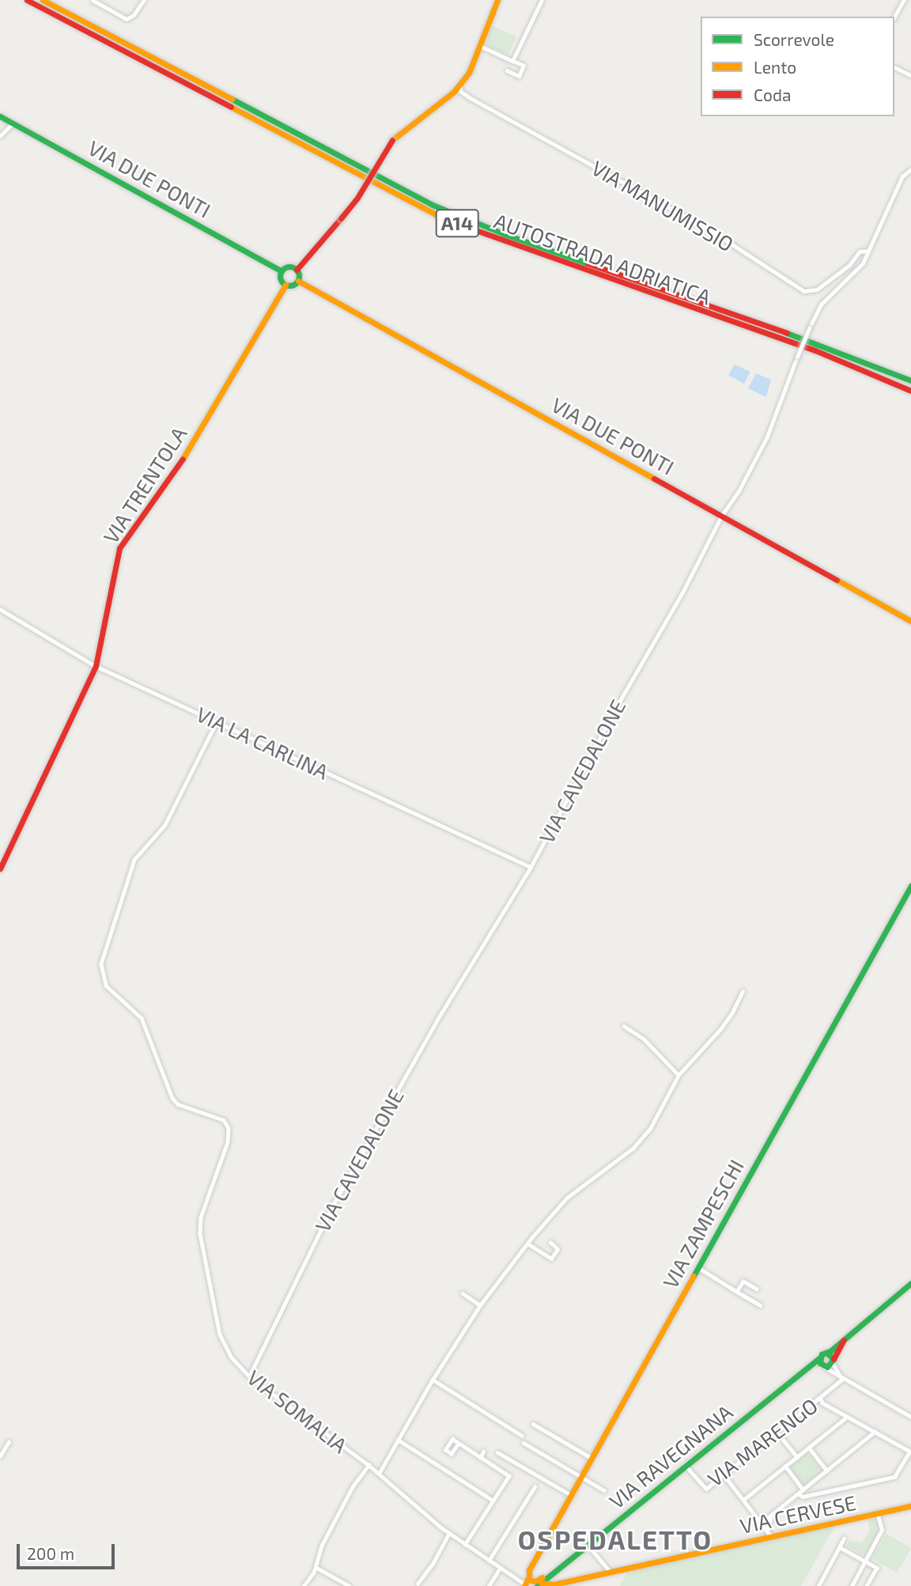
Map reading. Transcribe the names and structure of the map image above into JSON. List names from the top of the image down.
{
  "streets": {
    "main road": [
      "VIA DUE PONTI",
      "A14",
      "AUTOSTRADA ADRIATICA",
      "VIA TRENTOLA",
      "VIA ZAMPESCHI",
      "VIA RAVEGNANA",
      "VIA CERVESE"
    ],
    "street": [
      "VIA MANUMISSIO",
      "VIA LA CARLINA",
      "VIA CAVEDALONE",
      "VIA SOMALIA",
      "VIA MARENGO"
    ]
  },
  "crossings": [
    ["VIA DUE PONTI", "VIA TRENTOLA"],
    ["VIA DUE PONTI", "VIA CAVEDALONE"],
    ["VIA MANUMISSIO", "VIA CAVEDALONE"],
    ["VIA TRENTOLA", "VIA LA CARLINA"],
    ["VIA LA CARLINA", "VIA CAVEDALONE"],
    ["VIA LA CARLINA", "VIA SOMALIA"],
    ["VIA CAVEDALONE", "VIA SOMALIA"],
    ["VIA ZAMPESCHI", "VIA SOMALIA"],
    ["VIA ZAMPESCHI", "VIA RAVEGNANA"],
    ["VIA ZAMPESCHI", "VIA CERVESE"],
    ["VIA SOMALIA", "VIA RAVEGNANA"],
    ["VIA SOMALIA", "VIA CERVESE"],
    ["VIA MARENGO", "VIA RAVEGNANA"],
    ["VIA RAVEGNANA", "VIA CERVESE"]
  ],
  "districts": ["OSPEDALETTO"],
  "legend": ["Scorrevole", "Lento", "Coda"],
  "scale_bar": "200 m"
}
